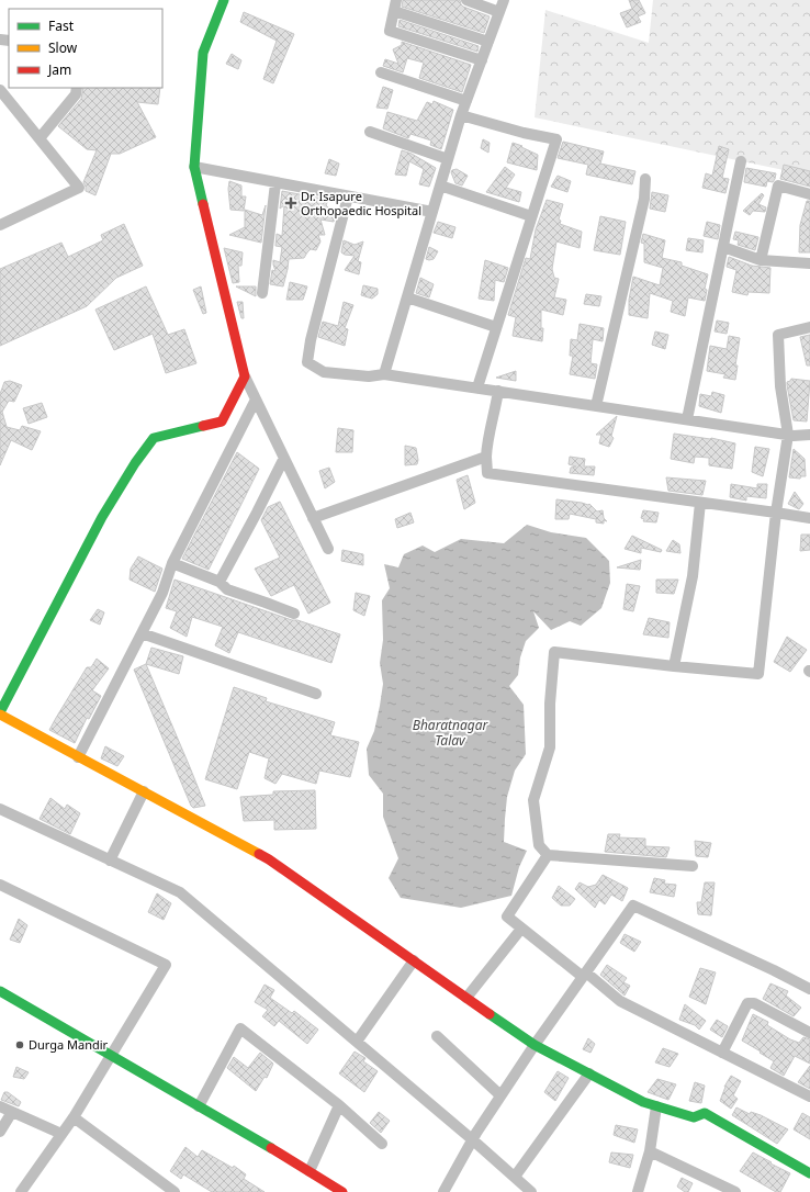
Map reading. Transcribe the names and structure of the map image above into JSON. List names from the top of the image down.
{
  "water": ["Bharatnagar Talav"],
  "places": {
    "health": ["Dr. Isapure Orthopaedic Hospital"],
    "other": ["Durga Mandir"]
  },
  "legend": ["Fast", "Slow", "Jam"]
}
